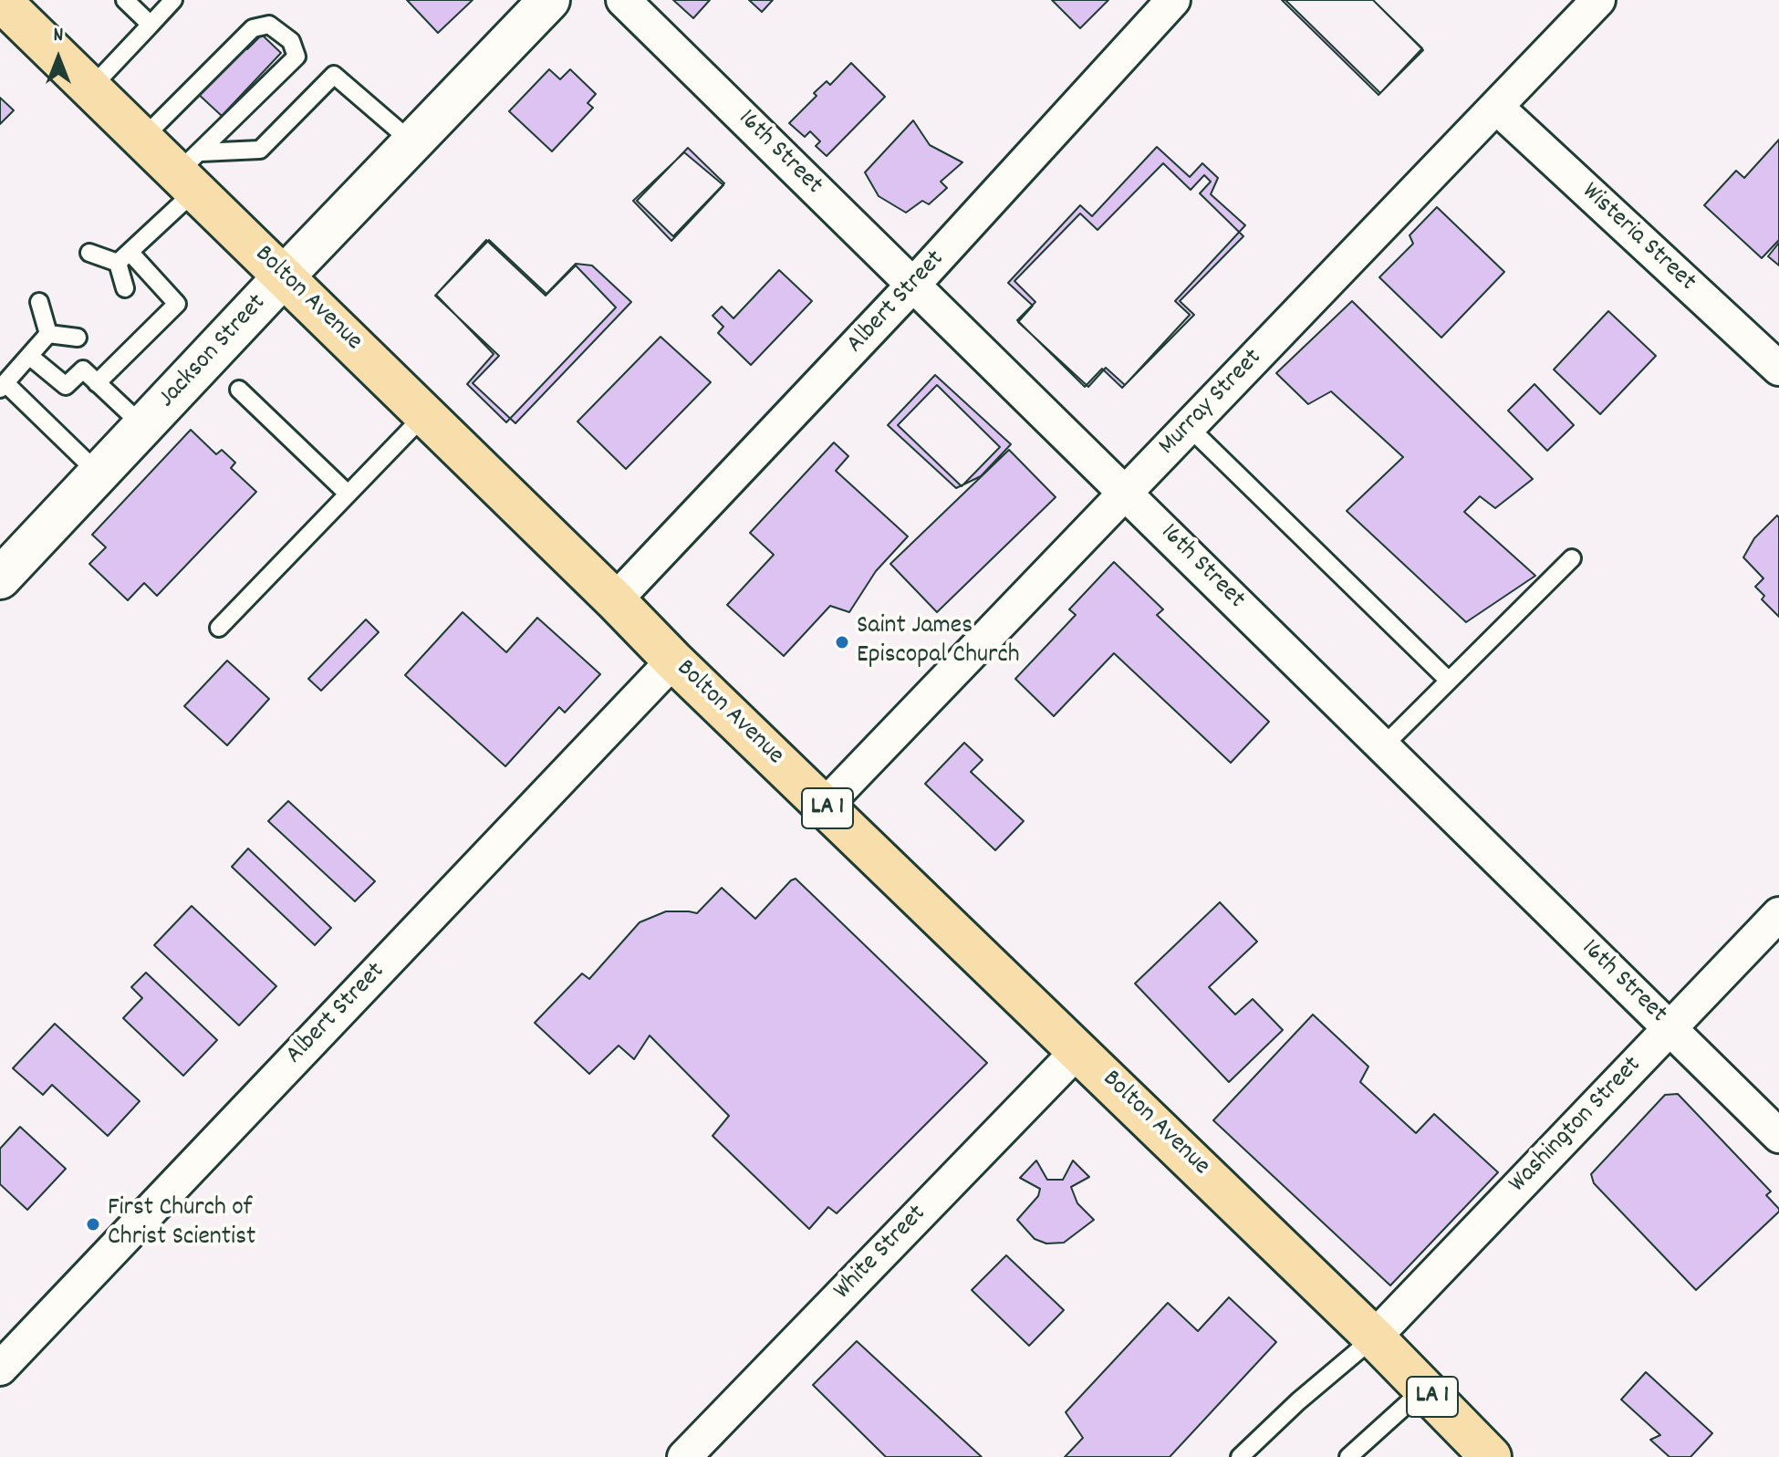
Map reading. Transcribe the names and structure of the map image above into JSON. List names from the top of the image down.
{
  "streets": {
    "main road": ["Bolton Avenue", "Jackson Street", "LA 1"],
    "street": [
      "16th Street",
      "Wisteria Street",
      "Albert Street",
      "Murray Street",
      "Washington Street",
      "White Street"
    ]
  },
  "crossings": [
    ["16th Street", "Albert Street"],
    ["16th Street", "Murray Street"],
    ["16th Street", "Washington Street"],
    ["Wisteria Street", "Murray Street"],
    ["Bolton Avenue", "Albert Street"],
    ["Bolton Avenue", "Jackson Street"],
    ["Bolton Avenue", "Murray Street"],
    ["Bolton Avenue", "Washington Street"],
    ["Bolton Avenue", "White Street"]
  ],
  "places": ["Saint James Episcopal Church", "First Church of Christ Scientist"],
  "north": "top"
}
